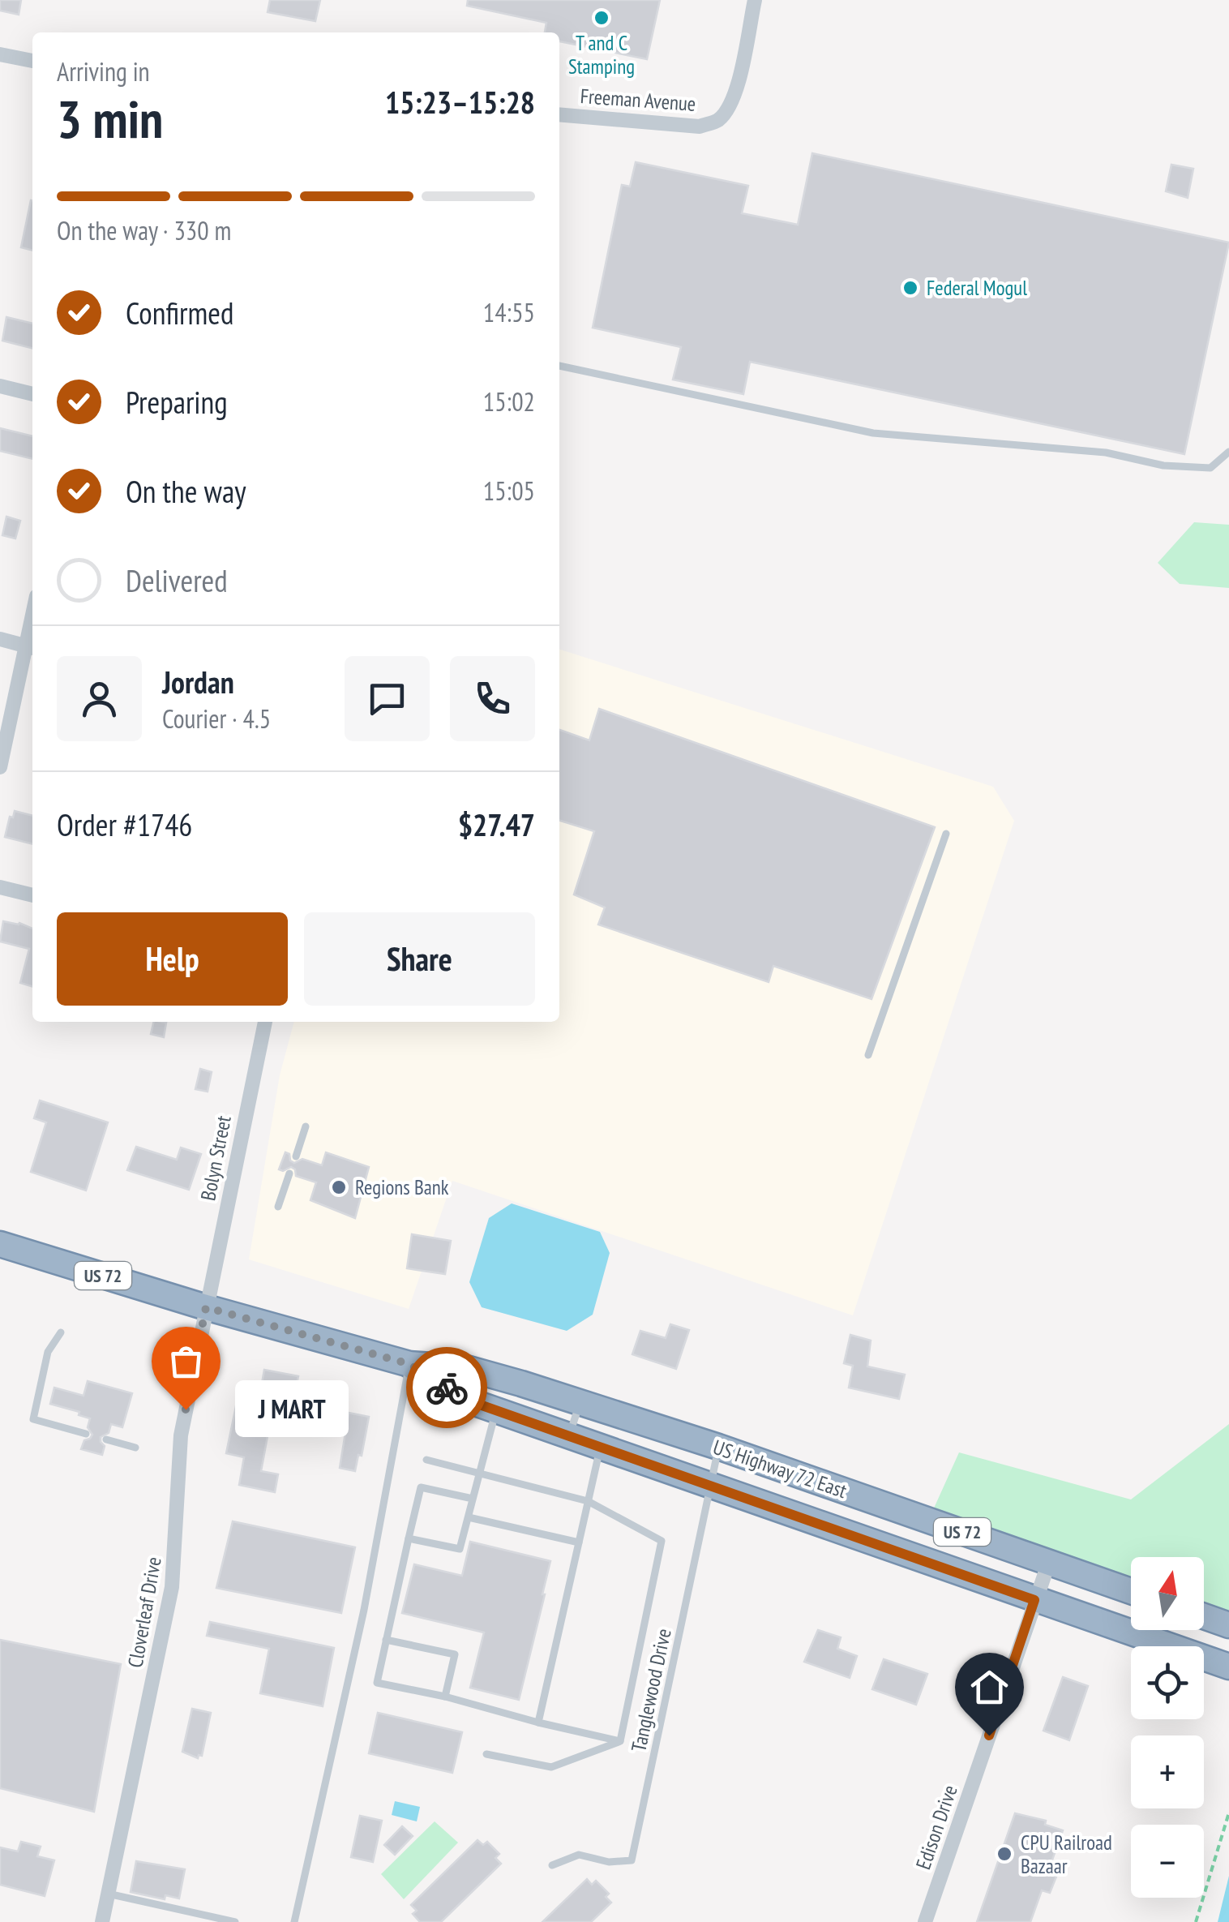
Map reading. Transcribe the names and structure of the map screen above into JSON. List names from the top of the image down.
{
  "streets": {
    "highway": ["US 72", "US Highway 72 East"],
    "street": [
      "Freeman Avenue",
      "Bolyn Street",
      "Cloverleaf Drive",
      "Edison Drive"
    ],
    "lane": ["Tanglewood Drive"]
  },
  "crossings": [
    ["Bolyn Street", "US Highway 72 East"],
    ["Bolyn Street", "Cloverleaf Drive"],
    ["US Highway 72 East", "Cloverleaf Drive"],
    ["US Highway 72 East", "Tanglewood Drive"],
    ["US Highway 72 East", "Edison Drive"]
  ],
  "places": [
    "T and C Stamping",
    "Federal Mogul",
    "Regions Bank",
    "J MART",
    "CPU Railroad Bazaar"
  ],
  "north": "top",
  "page": {
    "heading": ["3 min", "Arriving in", "15:23–15:28"],
    "panel": [
      "Jordan",
      "Courier · 4.5",
      "Order #1746",
      "$27.47"
    ],
    "bar": "On the way · 330 m",
    "list": [
      ["Confirmed", "14:55"],
      ["Preparing", "15:02"],
      ["On the way", "15:05"],
      "Delivered"
    ],
    "buttons": ["Help", "Share"],
    "bubble": "J MART",
    "map_buttons": ["+", "−"]
  }
}
